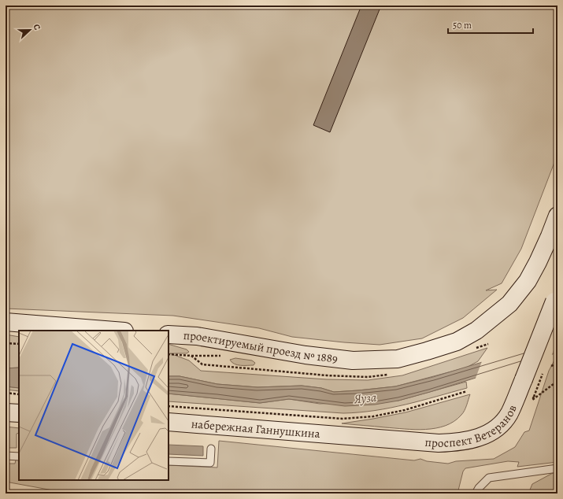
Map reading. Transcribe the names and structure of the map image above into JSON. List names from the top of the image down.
{
  "streets": {
    "main road": ["проектируемый проезд № 1889", "проспект Ветеранов", "набережная Ганнушкина"]
  },
  "crossings": [
    ["проспект Ветеранов", "набережная Ганнушкина"]
  ],
  "water": ["Яуза"],
  "scale_bar": "50 m",
  "north": "right"
}
